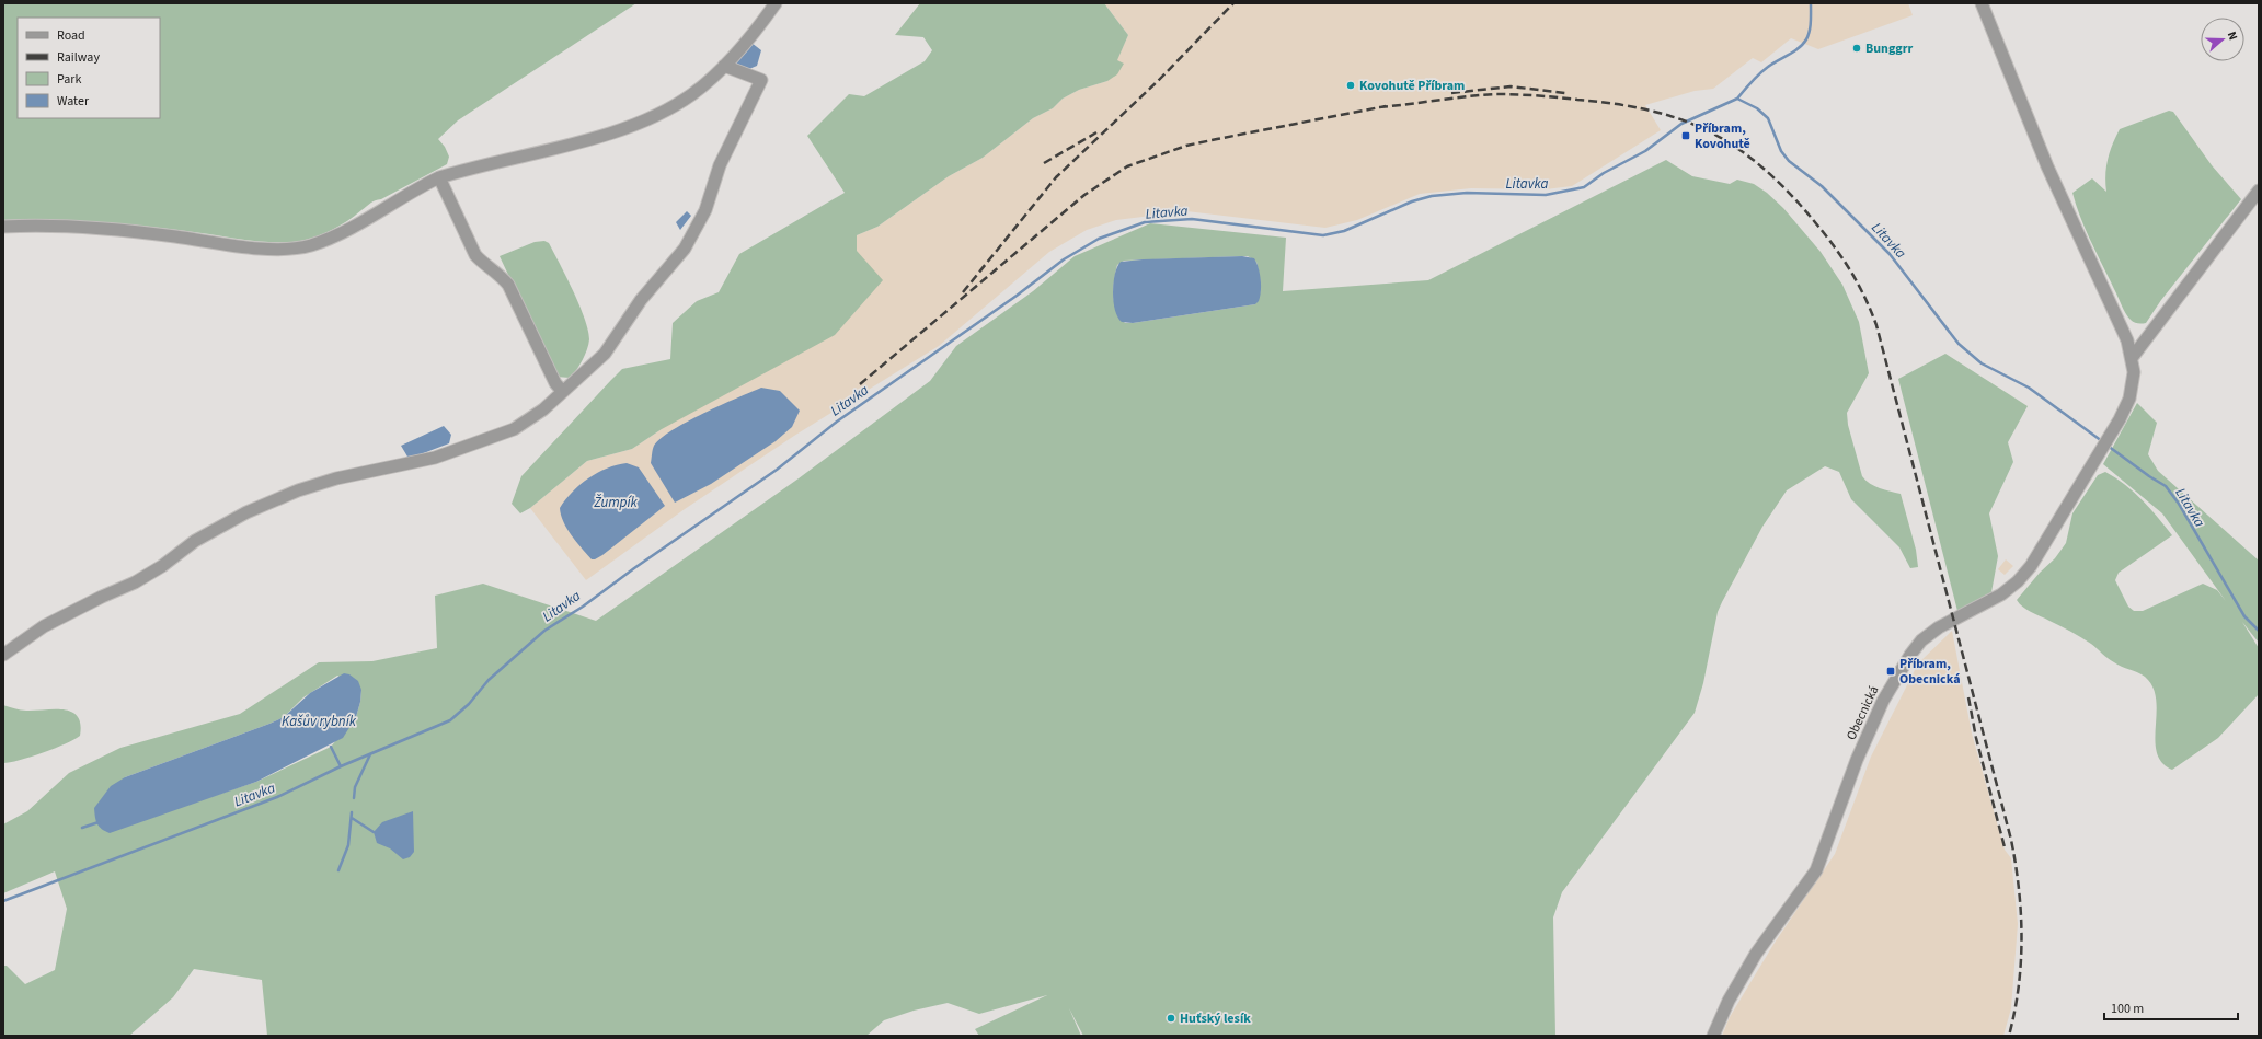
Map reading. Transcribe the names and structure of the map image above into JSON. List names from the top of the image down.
{
  "streets": {
    "street": ["Obecnická"]
  },
  "water": ["Litavka", "Žumpík", "Kašův rybník"],
  "places": {
    "other": ["Bunggrr", "Kovohutě Příbram", "Huťský lesík"],
    "transit": ["Příbram, Kovohutě", "Příbram, Obecnická"]
  },
  "legend": [
    "Road",
    "Railway",
    "Park",
    "Water"
  ],
  "scale_bar": "100 m",
  "north": "right"
}
